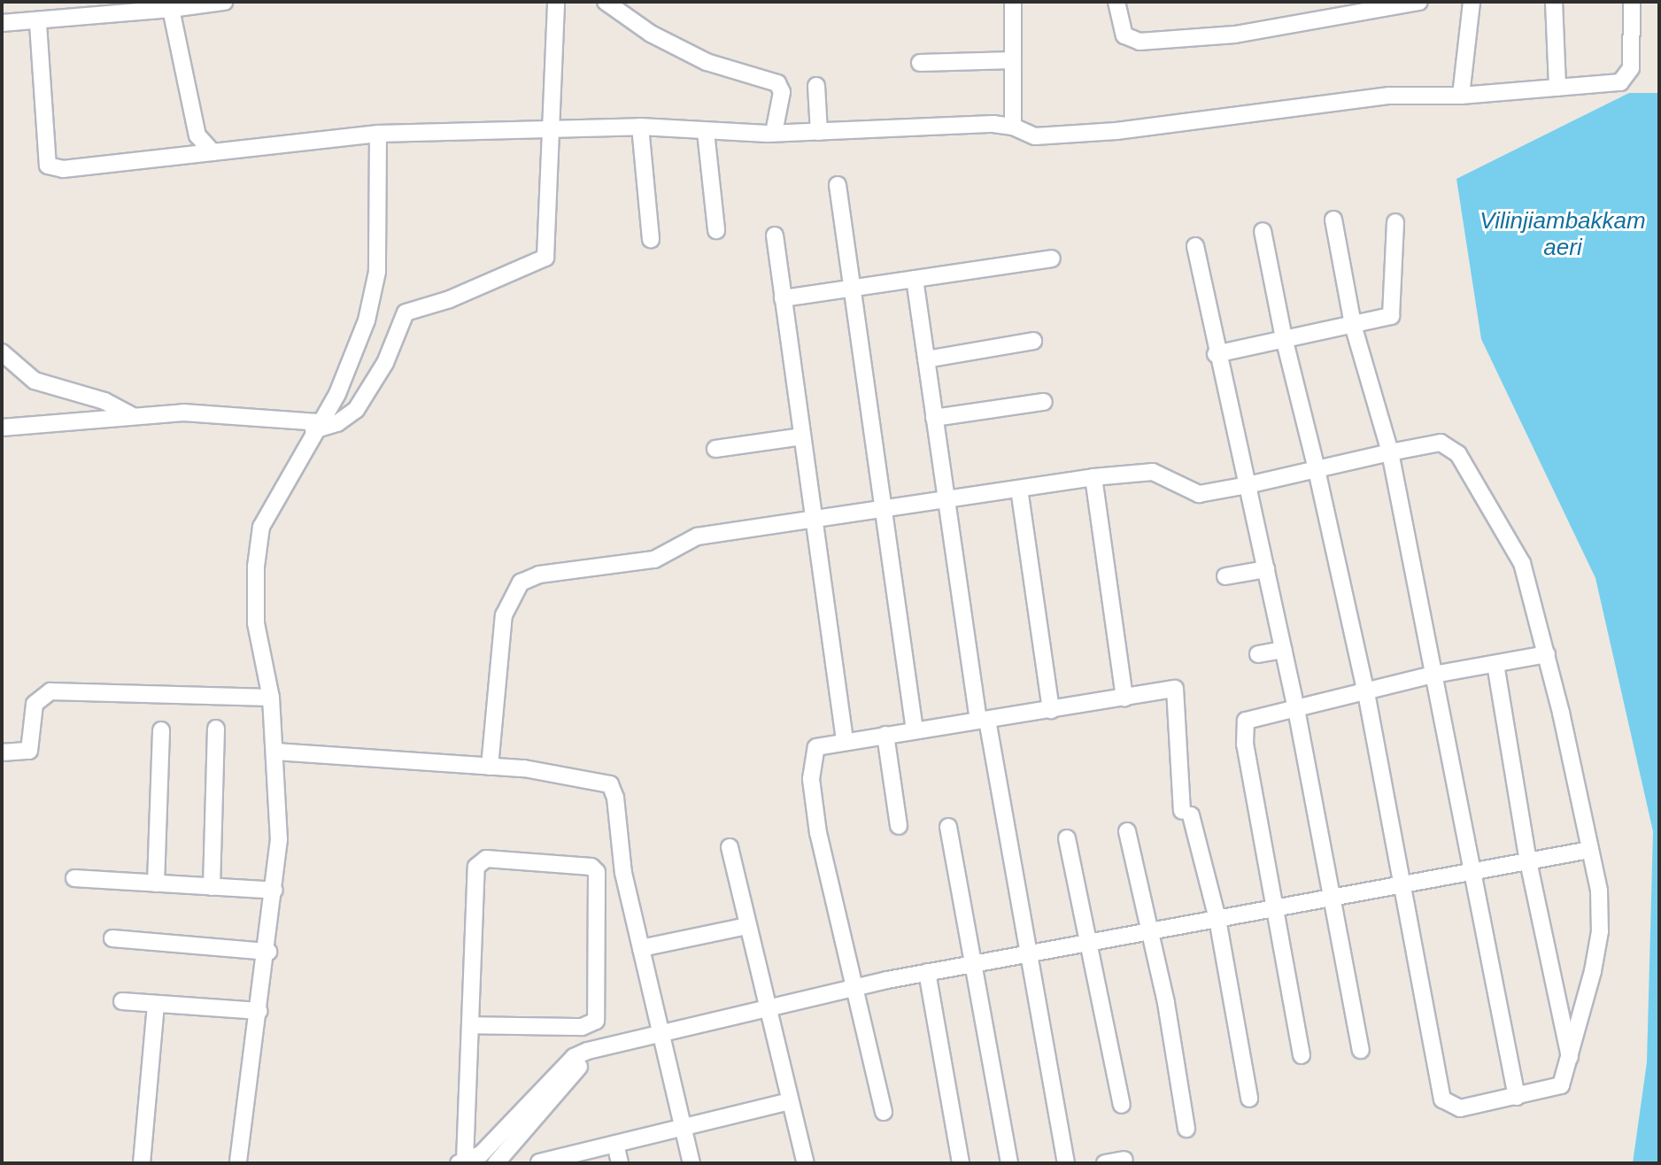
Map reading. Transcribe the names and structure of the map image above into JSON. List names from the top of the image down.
{
  "water": ["Vilinjiambakkam aeri"]
}
